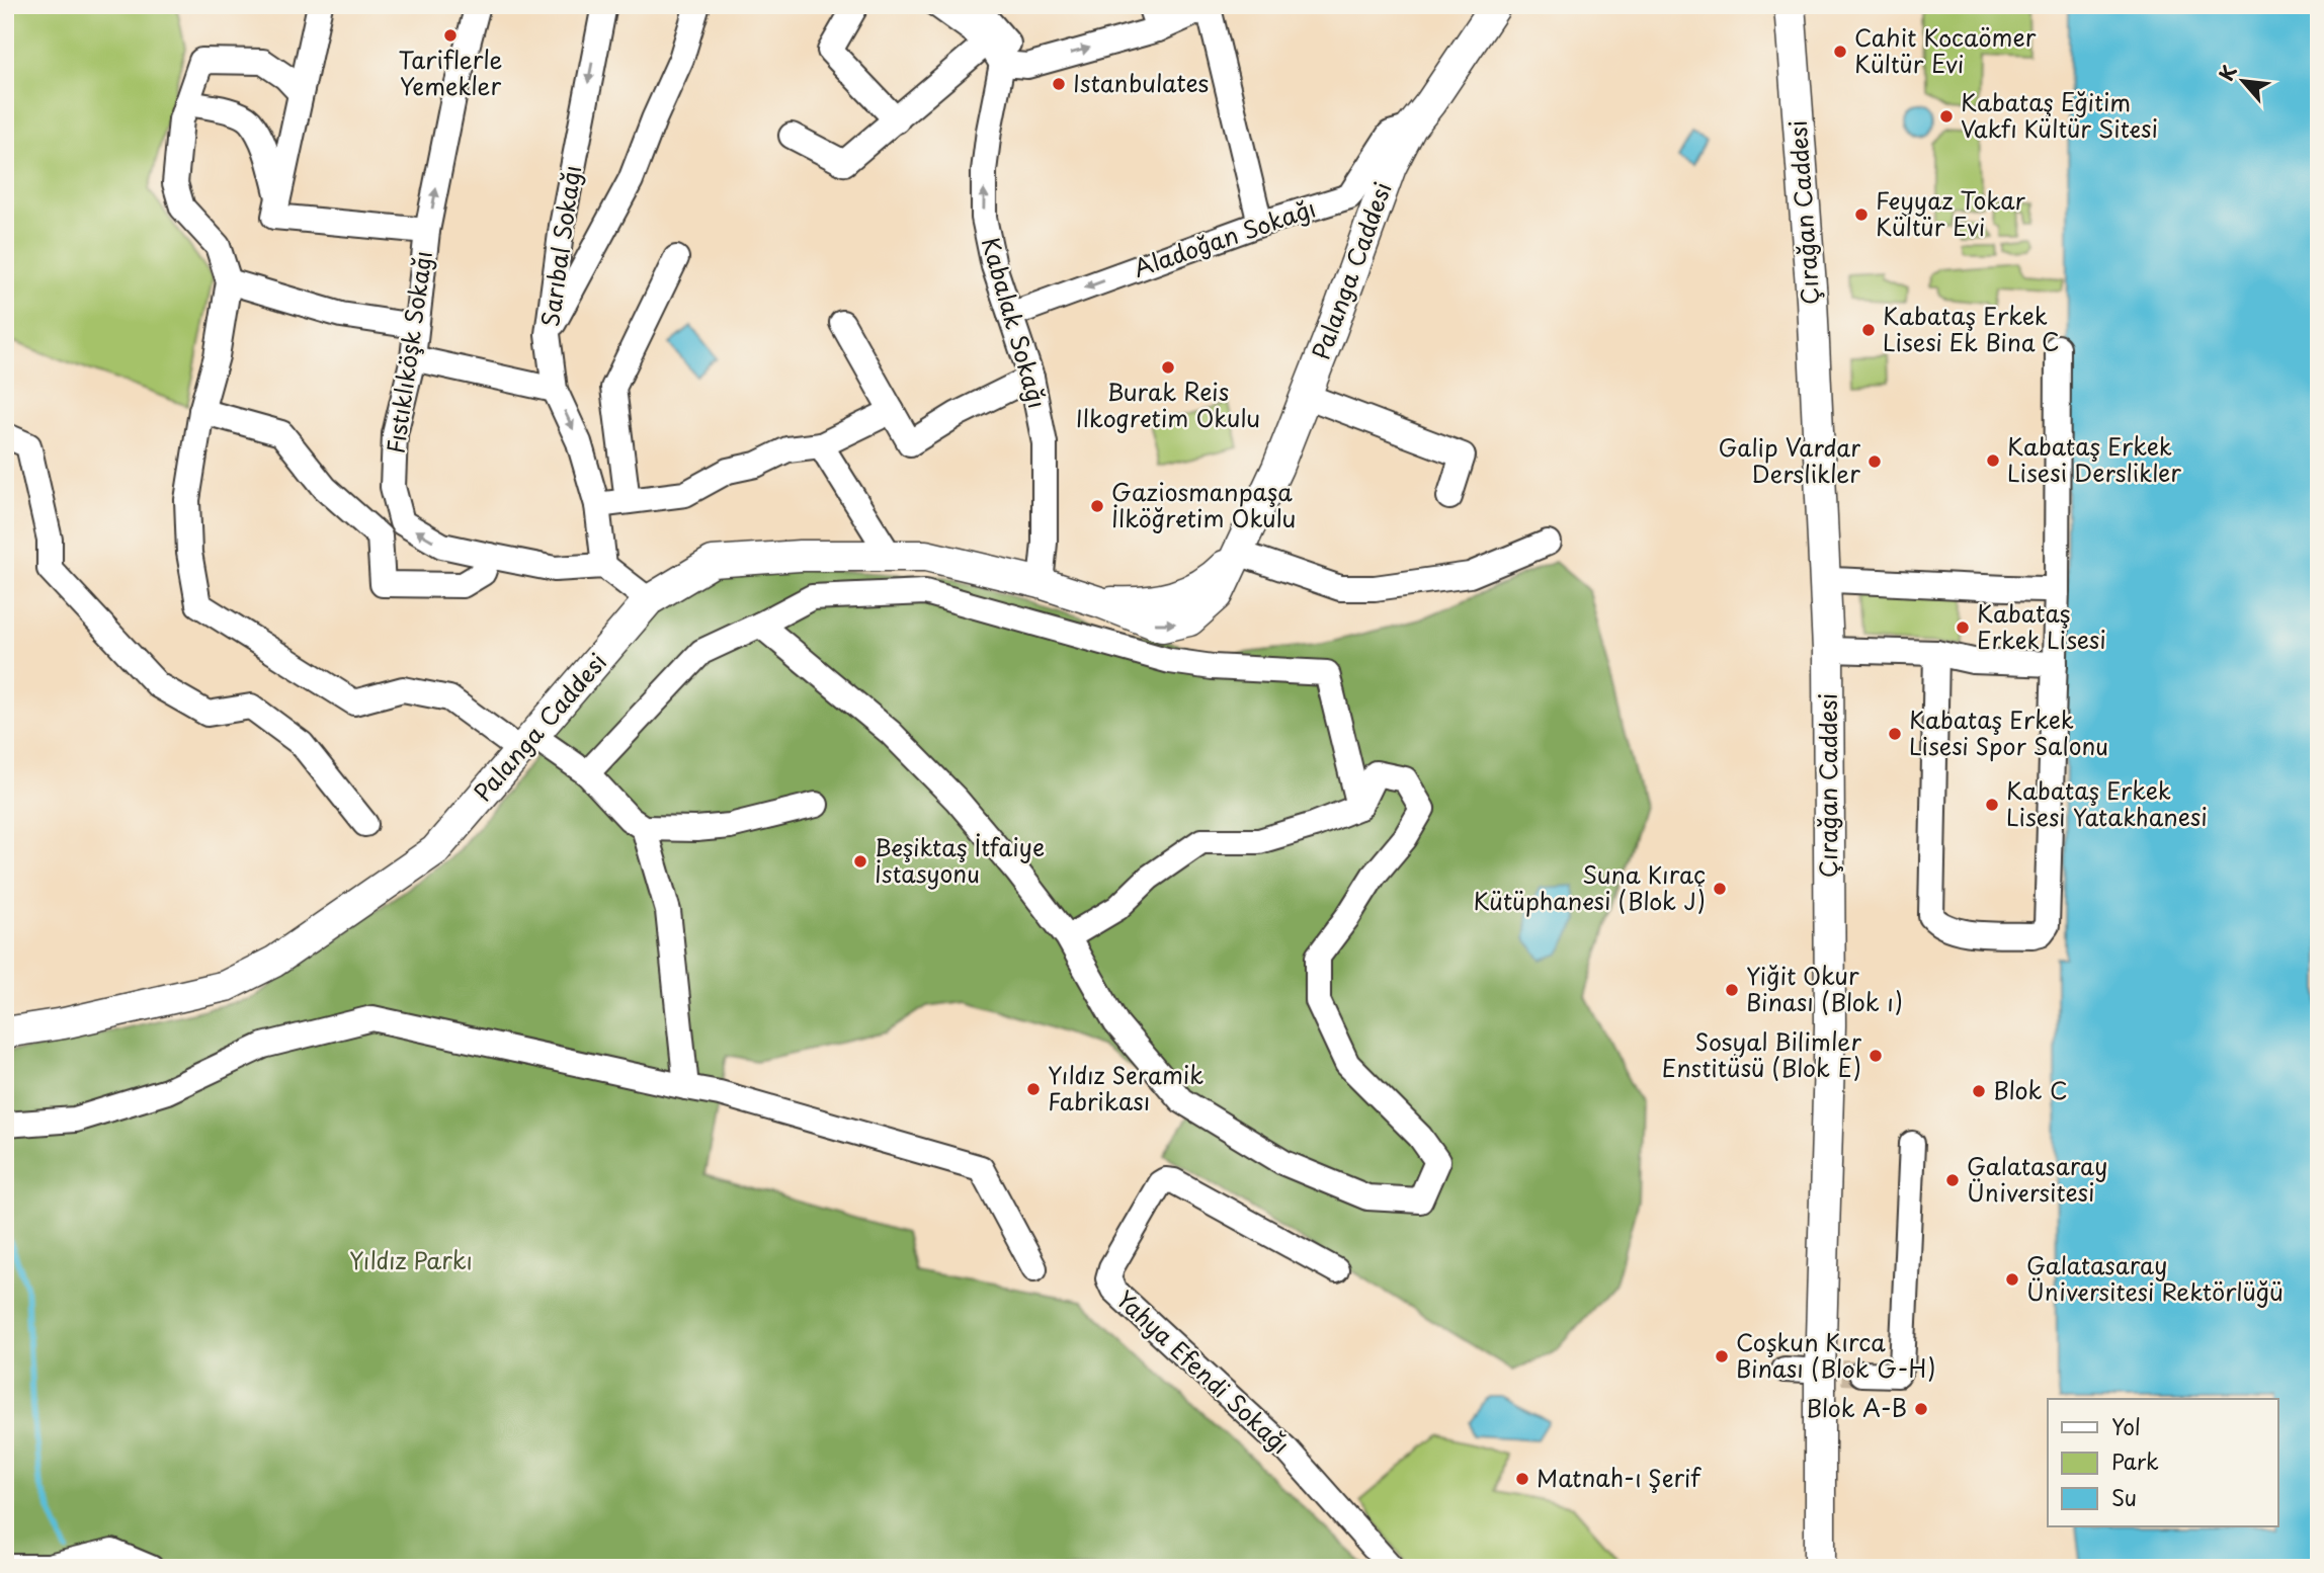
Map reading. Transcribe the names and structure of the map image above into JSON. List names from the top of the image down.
{
  "streets": {
    "main road": ["Çırağan Caddesi", "Palanga Caddesi"],
    "street": [
      "Aladoğan Sokağı",
      "Sarıbal Sokağı",
      "Kabalak Sokağı",
      "Fıstıklıköşk Sokağı",
      "Yahya Efendi Sokağı"
    ]
  },
  "crossings": [
    ["Aladoğan Sokağı", "Palanga Caddesi"],
    ["Aladoğan Sokağı", "Kabalak Sokağı"],
    ["Sarıbal Sokağı", "Fıstıklıköşk Sokağı"],
    ["Palanga Caddesi", "Kabalak Sokağı"]
  ],
  "one_way": ["Kabalak Sokağı"],
  "parks": ["Yıldız Parkı"],
  "places": [
    "Tariflerle Yemekler",
    "Cahit Kocaömer Kültür Evi",
    "Istanbulates",
    "Kabataş Eğitim Vakfı Kültür Sitesi",
    "Feyyaz Tokar Kültür Evi",
    "Kabataş Erkek Lisesi Ek Bina C",
    "Burak Reis Ilkogretim Okulu",
    "Kabataş Erkek Lisesi Derslikler",
    "Galip Vardar Derslikler",
    "Gaziosmanpaşa İlköğretim Okulu",
    "Kabataş Erkek Lisesi",
    "Kabataş Erkek Lisesi Spor Salonu",
    "Kabataş Erkek Lisesi Yatakhanesi",
    "Beşiktaş İtfaiye İstasyonu",
    "Suna Kıraç Kütüphanesi (Blok J)",
    "Yiğit Okur Binası (Blok ı)",
    "Sosyal Bilimler Enstitüsü (Blok E)",
    "Yıldız Seramik Fabrikası",
    "Blok C",
    "Galatasaray Üniversitesi",
    "Galatasaray Üniversitesi Rektörlüğü",
    "Coşkun Kırca Binası (Blok G-H)",
    "Blok A-B",
    "Matnah-ı Şerif"
  ],
  "legend": ["Yol", "Park", "Su"],
  "north": "top left"
}
